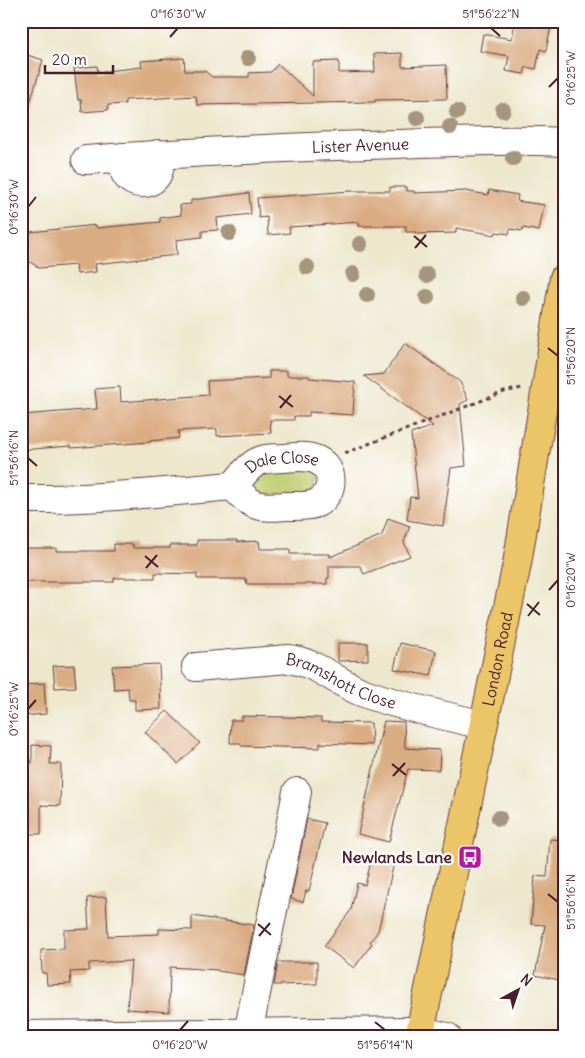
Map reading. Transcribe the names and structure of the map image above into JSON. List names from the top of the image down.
{
  "streets": {
    "main road": ["London Road"],
    "street": ["Lister Avenue", "Dale Close", "Bramshott Close"]
  },
  "crossings": [
    ["London Road", "Bramshott Close"]
  ],
  "places": {
    "bus stop": ["Newlands Lane"]
  },
  "scale_bar": "20 m",
  "north": "top right",
  "coordinates": [
    "0°16'30\"W",
    "51°56'22\"N",
    "0°16'25\"W",
    "51°56'20\"N",
    "51°56'16\"N",
    "0°16'20\"W",
    "51°56'14\"N"
  ]
}
